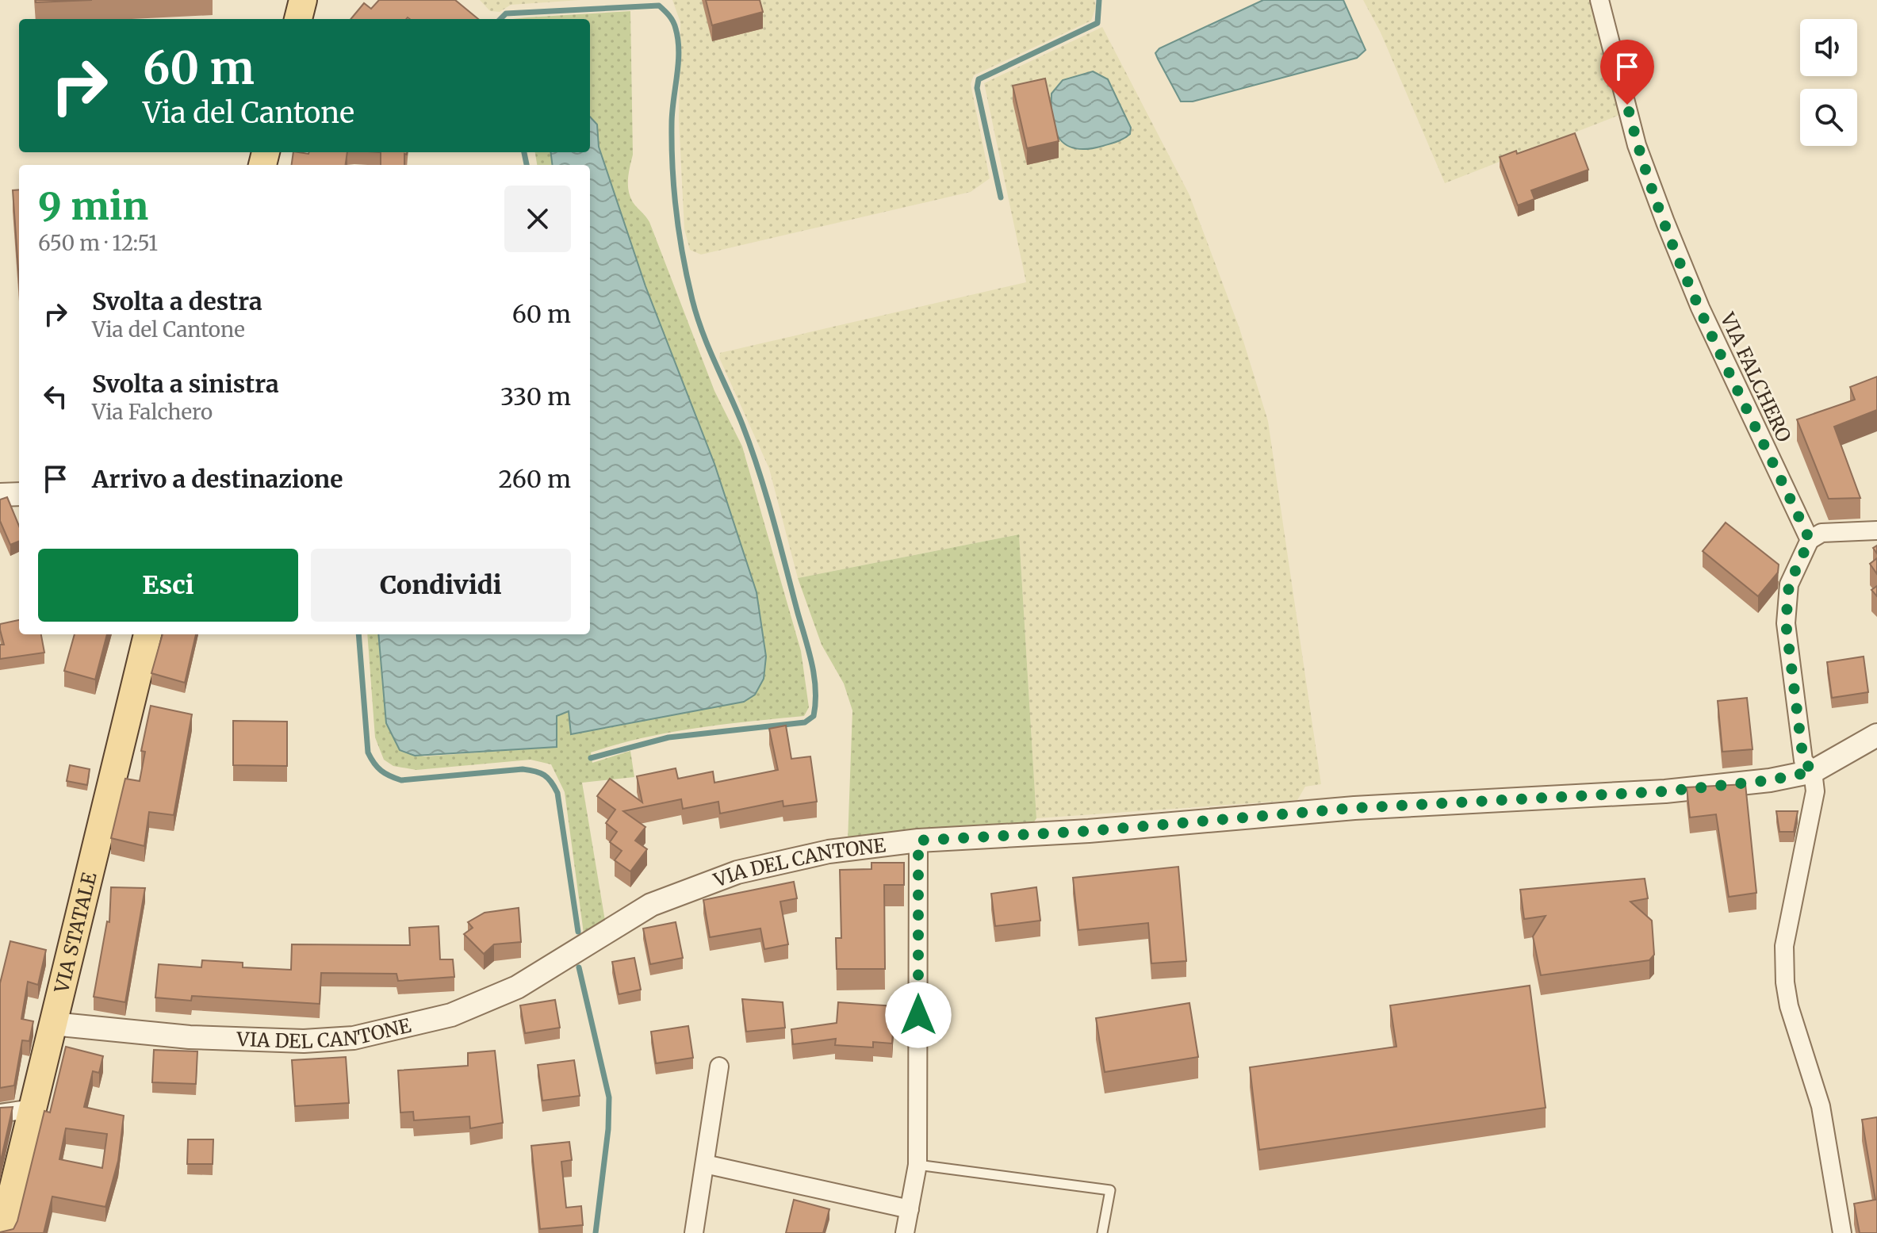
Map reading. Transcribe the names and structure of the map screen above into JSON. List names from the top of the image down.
{
  "streets": {
    "main road": ["VIA STATALE"],
    "street": ["VIA FALCHERO", "VIA DEL CANTONE"]
  },
  "crossings": [
    ["VIA DEL CANTONE", "VIA STATALE"]
  ],
  "page": {
    "turn": ["60 m", "Via del Cantone"],
    "heading": ["9 min", "650 m · 12:51"],
    "list": [
      {
        "name": "Svolta a destra",
        "note": "Via del Cantone",
        "value": "60 m"
      },
      {
        "name": "Svolta a sinistra",
        "note": "Via Falchero",
        "value": "330 m"
      },
      {
        "name": "Arrivo a destinazione",
        "value": "260 m"
      }
    ],
    "buttons": ["Esci", "Condividi"]
  }
}
